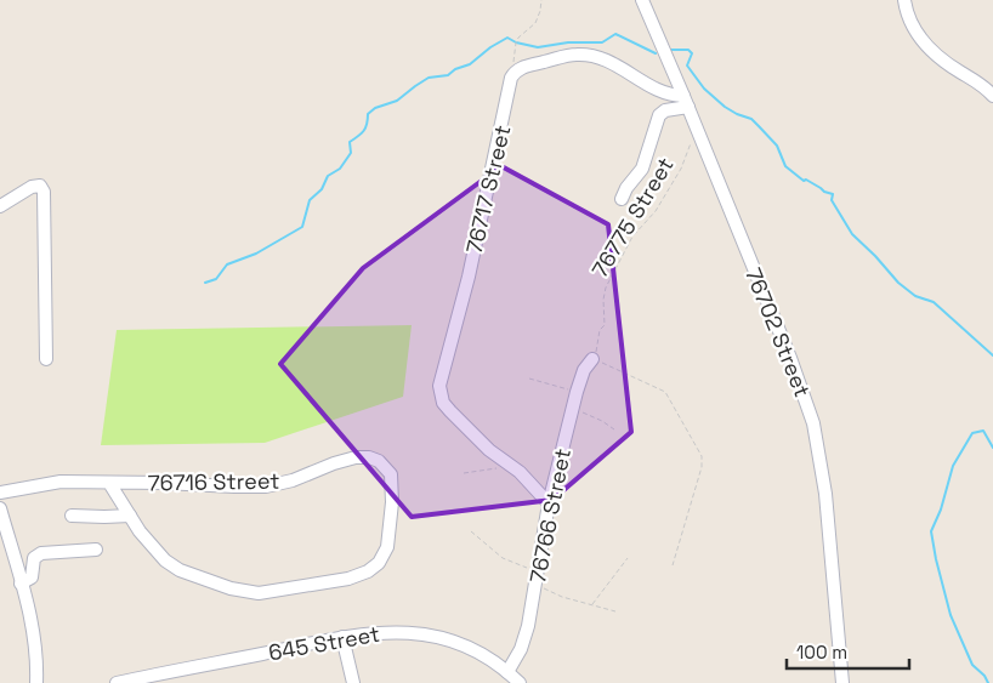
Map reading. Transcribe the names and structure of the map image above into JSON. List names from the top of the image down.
{
  "streets": {
    "street": [
      "76717 Street",
      "76702 Street",
      "76716 Street",
      "76766 Street",
      "645 Street"
    ],
    "path": ["76775 Street"]
  },
  "crossings": [
    ["76775 Street", "76702 Street"],
    ["76775 Street", "76766 Street"],
    ["76766 Street", "645 Street"]
  ],
  "scale_bar": "100 m"
}
